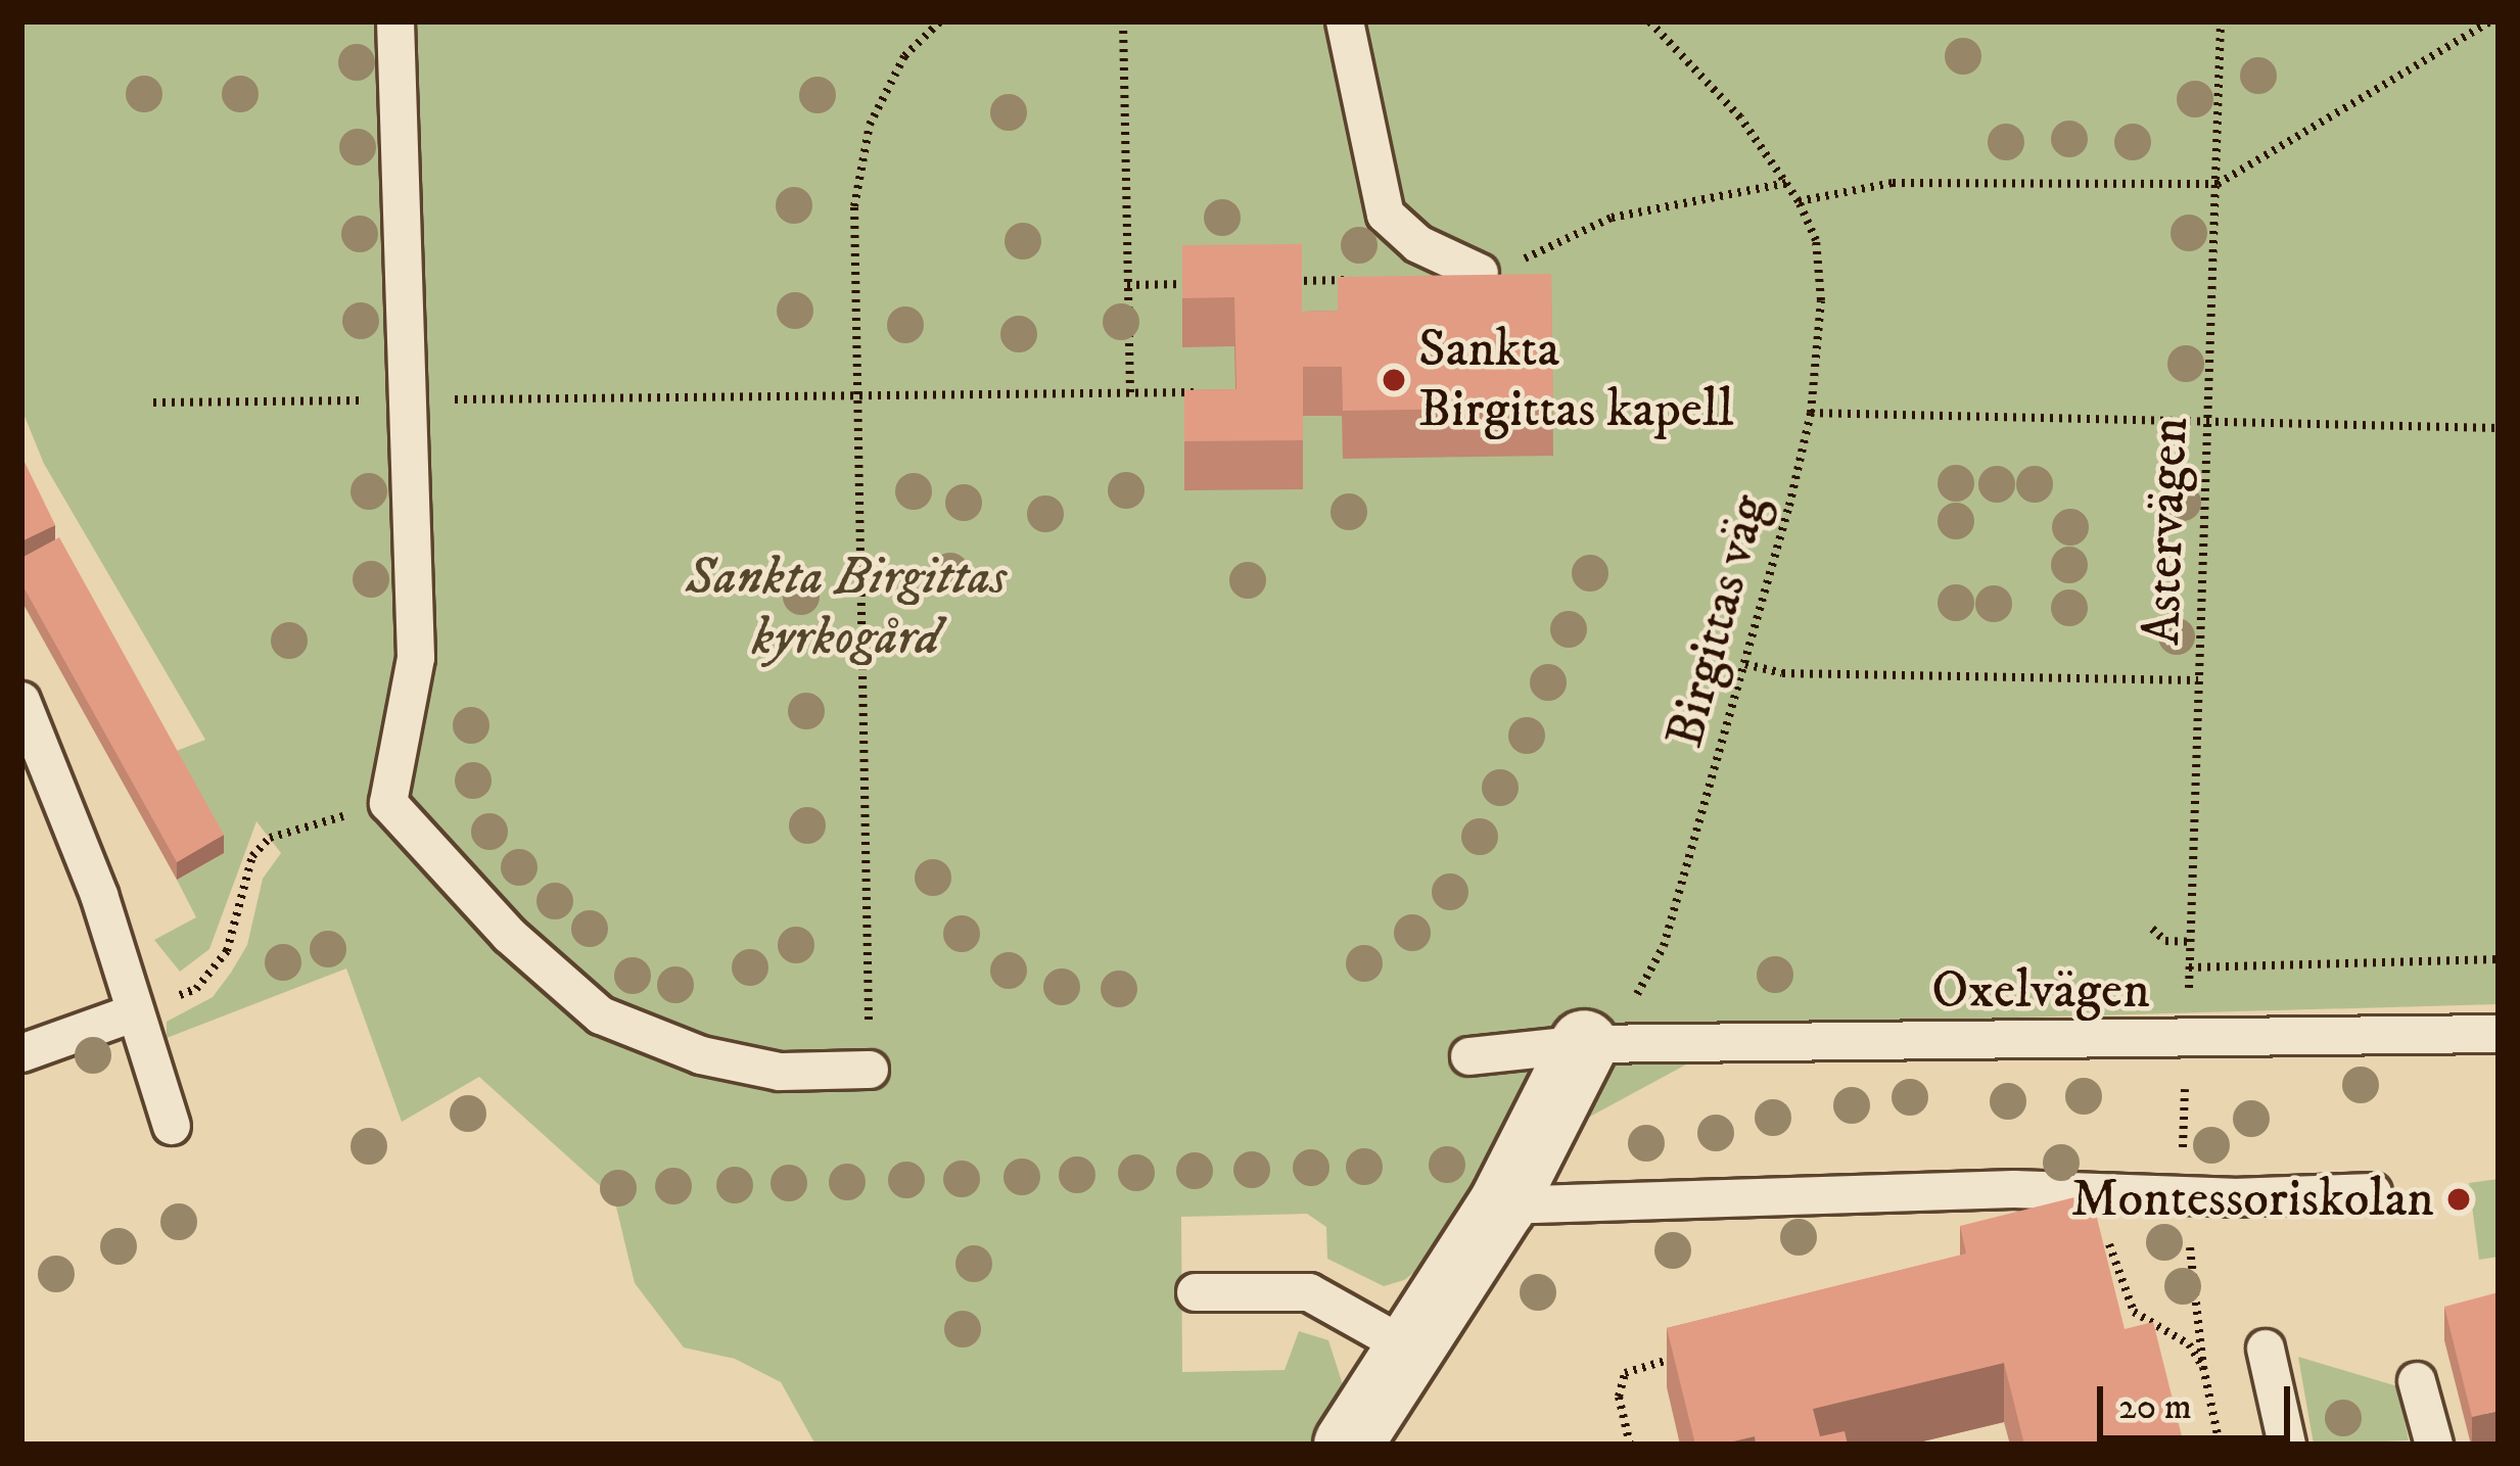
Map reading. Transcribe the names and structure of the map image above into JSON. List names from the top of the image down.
{
  "streets": {
    "lane": ["Oxelvägen"],
    "path": ["Astervägen", "Birgittas väg"]
  },
  "crossings": [
    ["Astervägen", "Oxelvägen"],
    ["Birgittas väg", "Oxelvägen"]
  ],
  "parks": ["Sankta Birgittas kyrkogård"],
  "places": ["Sankta Birgittas kapell", "Montessoriskolan"],
  "scale_bar": "20 m"
}
